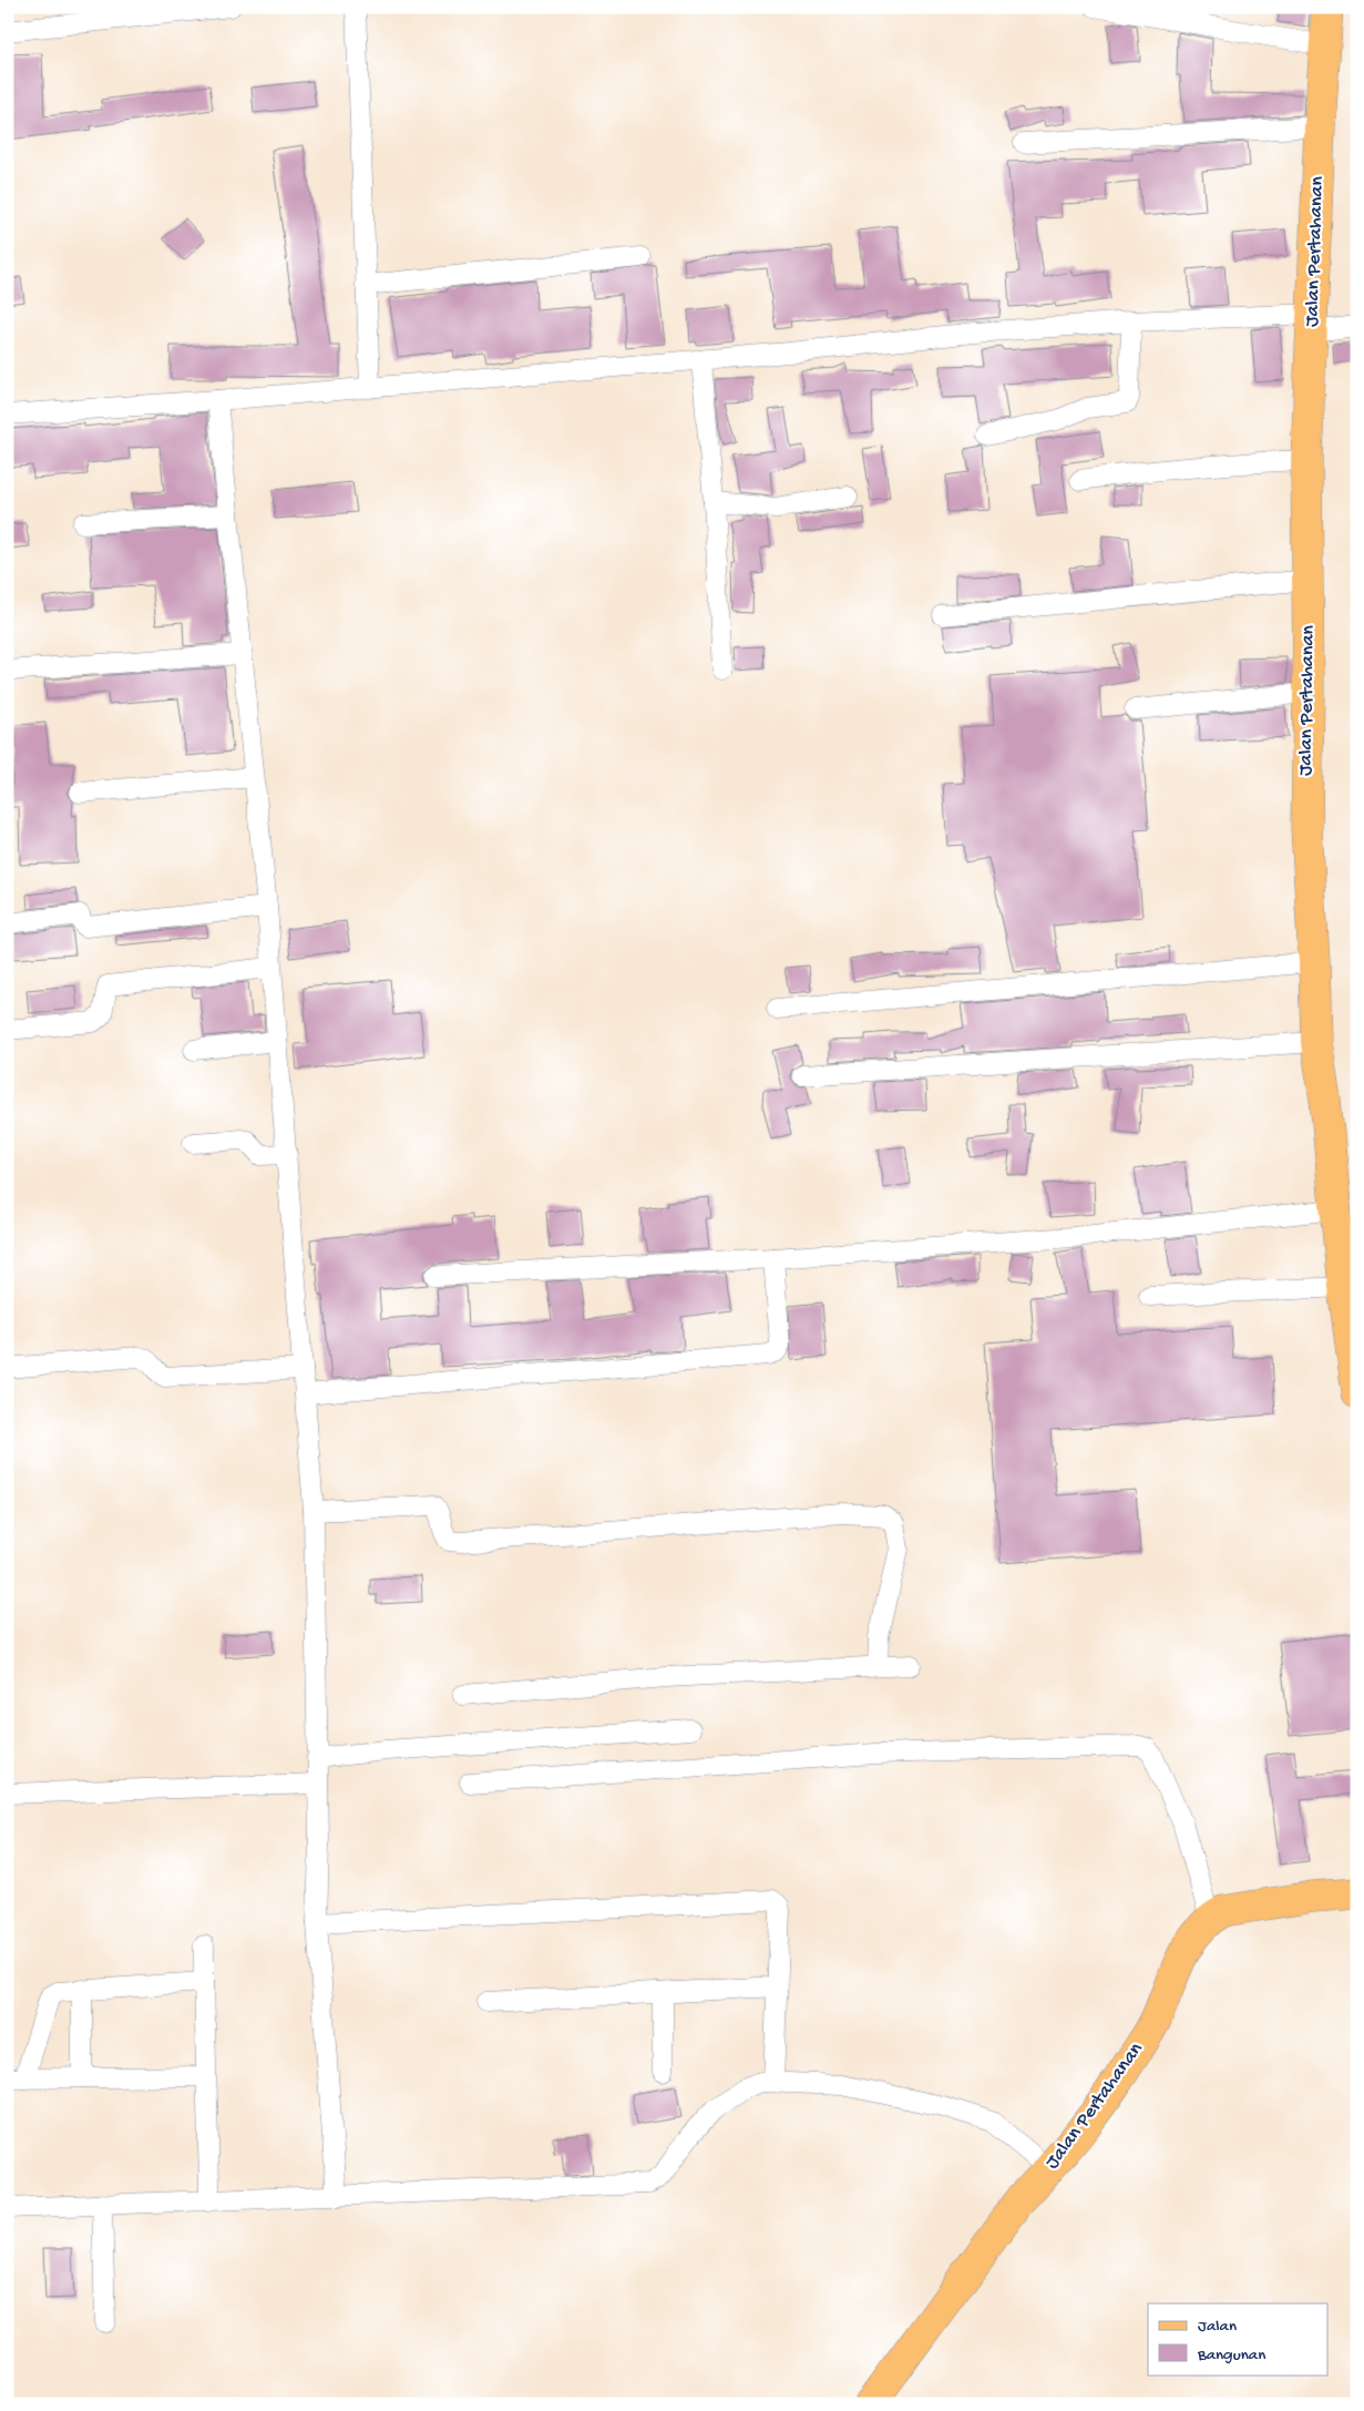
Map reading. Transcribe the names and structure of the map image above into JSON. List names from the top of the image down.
{
  "streets": {
    "main road": ["Jalan Pertahanan"]
  },
  "legend": ["Jalan", "Bangunan"]
}
